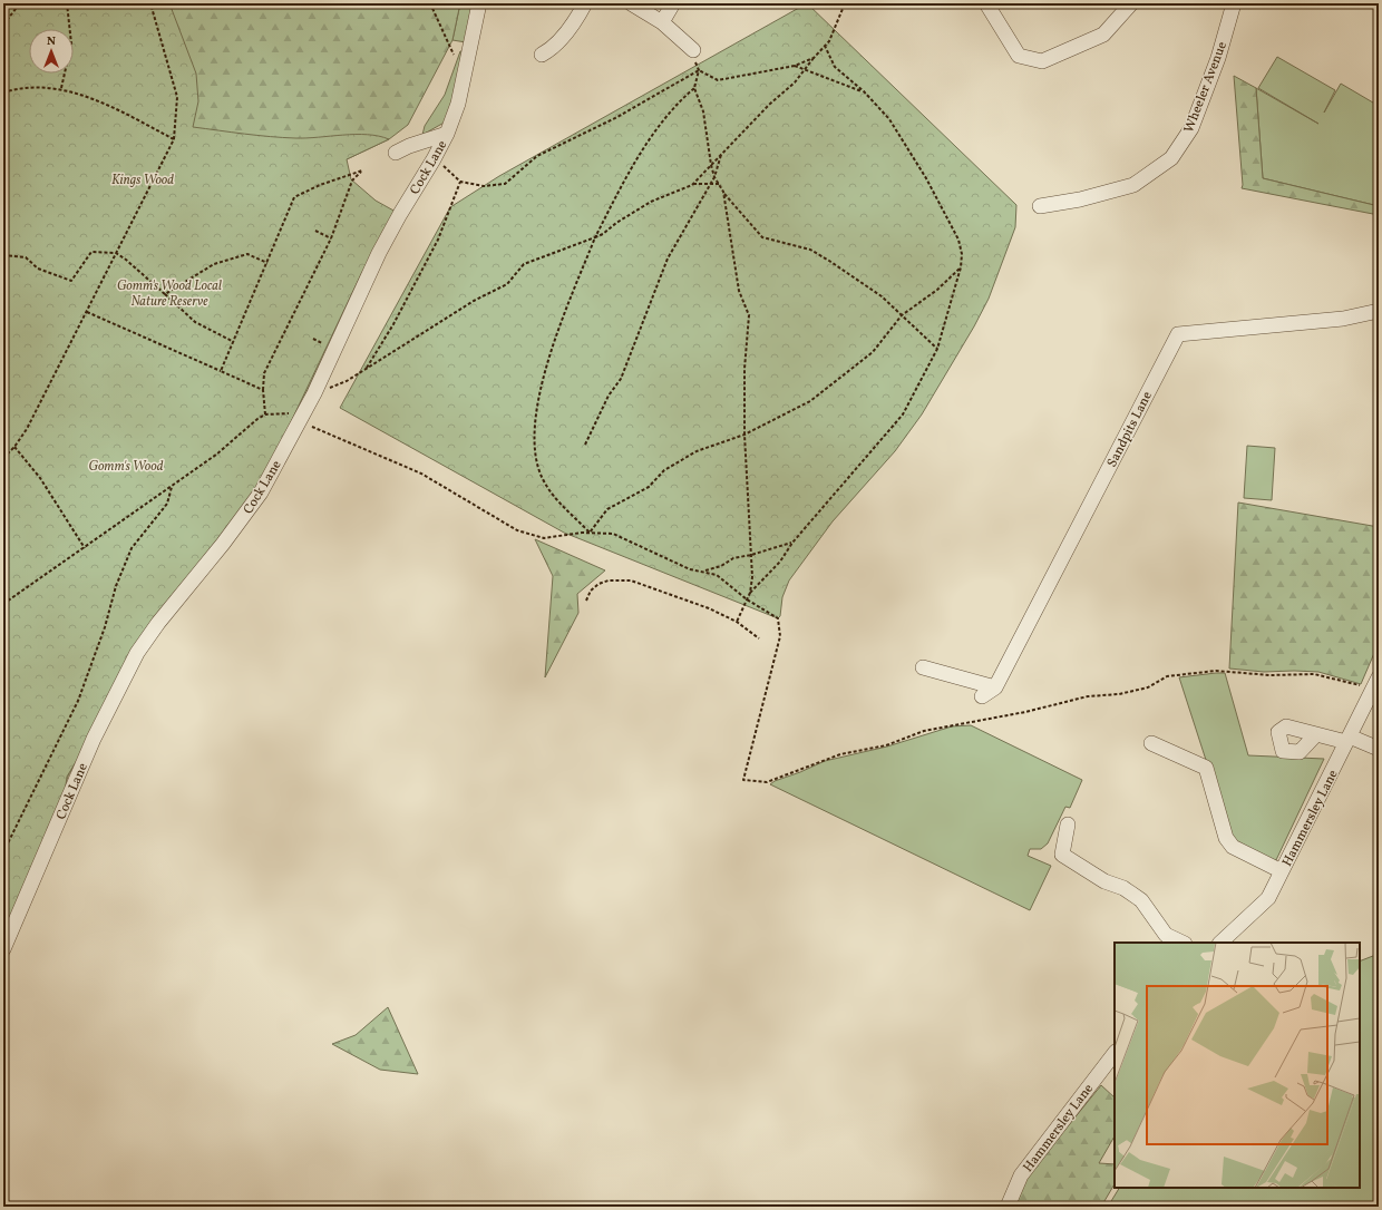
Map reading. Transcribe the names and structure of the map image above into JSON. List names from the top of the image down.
{
  "streets": {
    "street": [
      "Wheeler Avenue",
      "Cock Lane",
      "Sandpits Lane",
      "Hammersley Lane"
    ]
  },
  "parks": ["Kings Wood", "Gomm's Wood Local Nature Reserve", "Gomm's Wood"],
  "north": "top"
}
